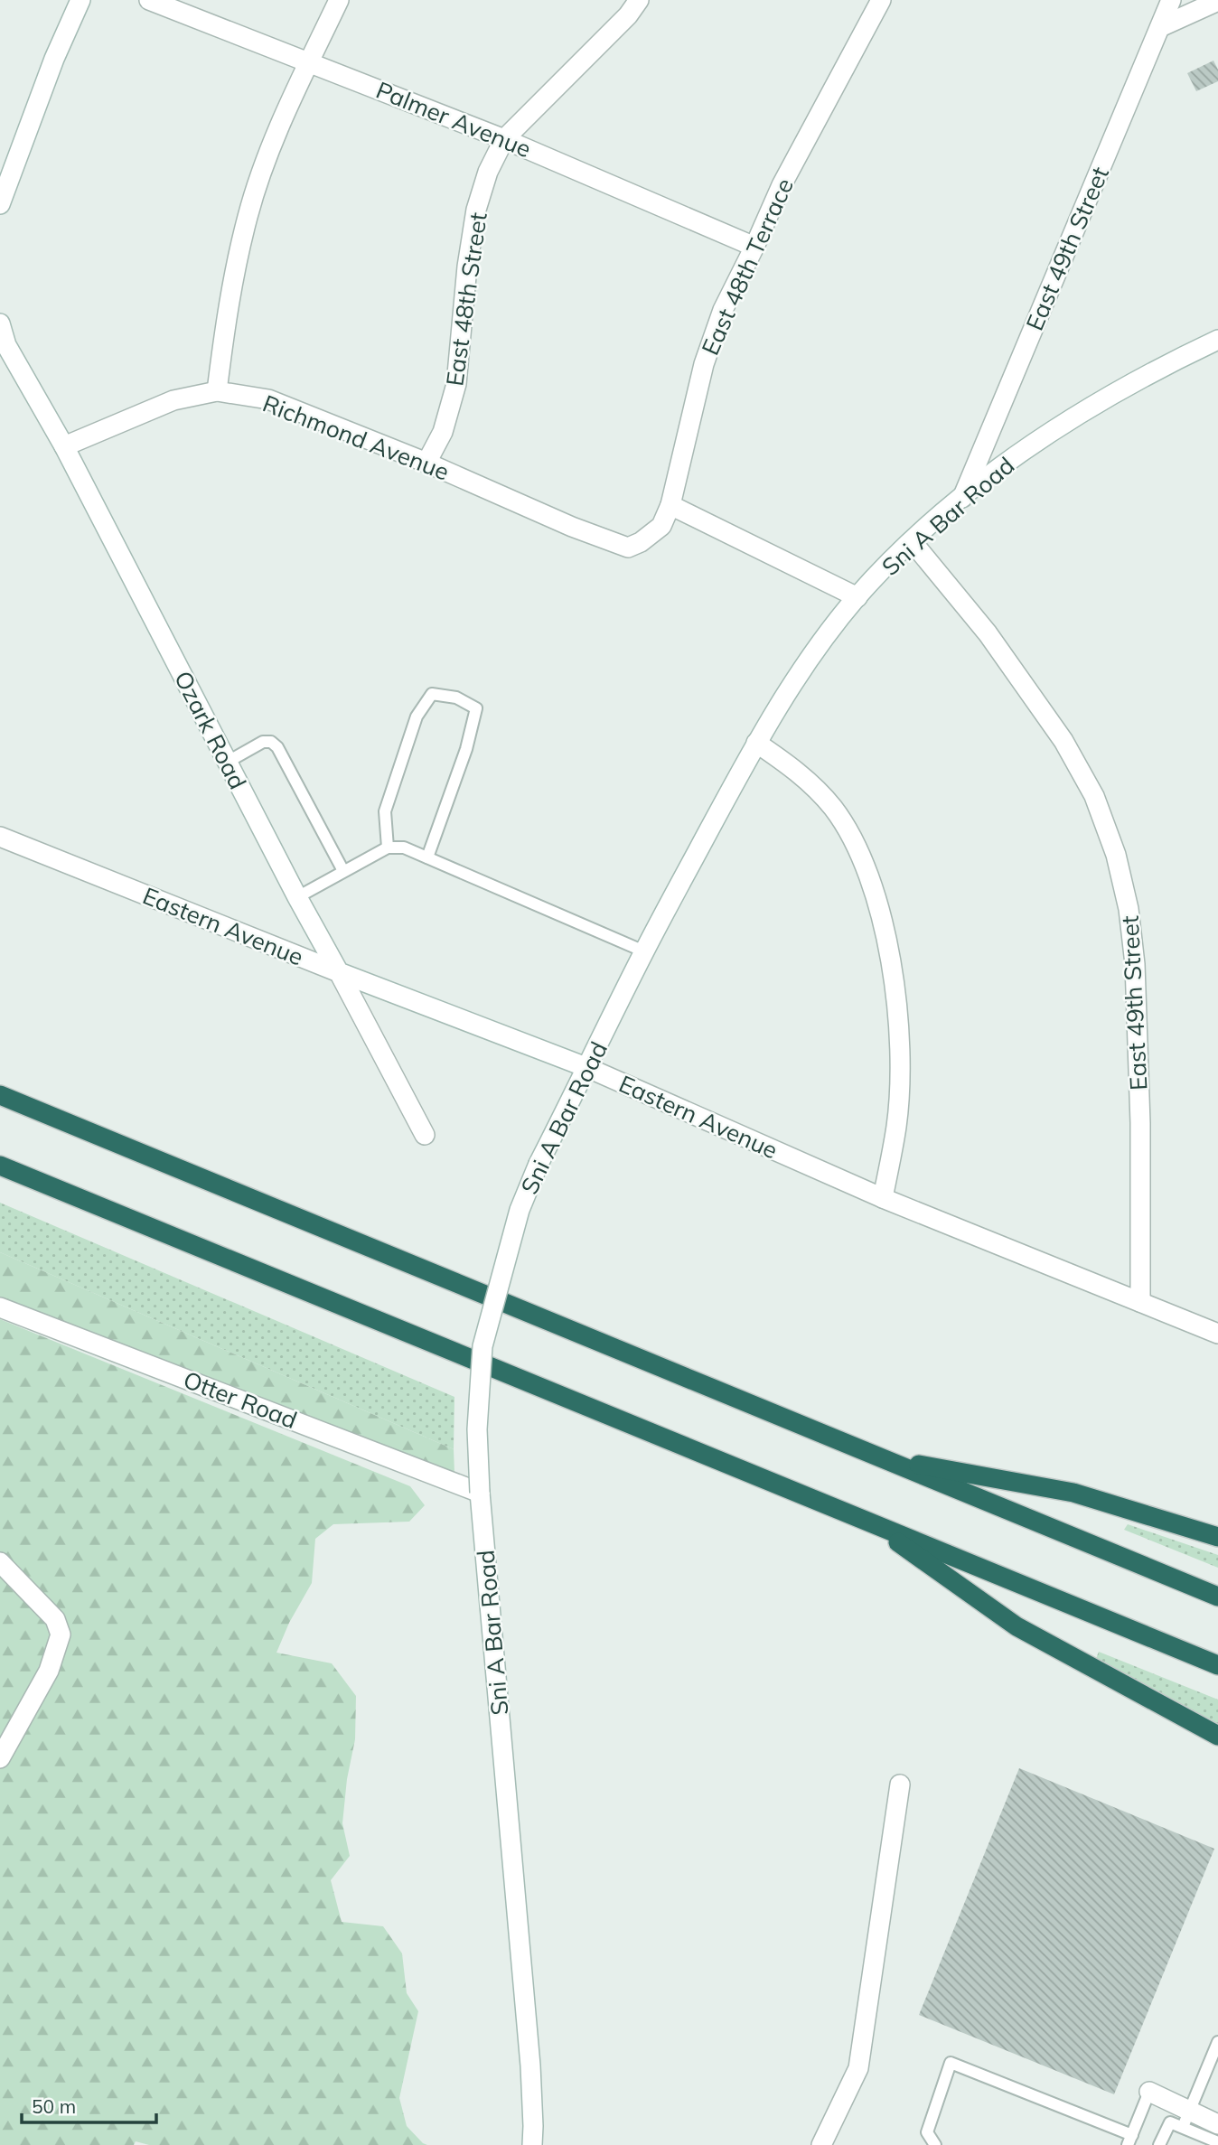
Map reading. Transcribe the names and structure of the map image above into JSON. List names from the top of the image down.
{
  "streets": {
    "street": [
      "Palmer Avenue",
      "East 49th Street",
      "East 48th Terrace",
      "East 48th Street",
      "Richmond Avenue",
      "Sni A Bar Road",
      "Ozark Road",
      "Eastern Avenue",
      "Otter Road"
    ]
  },
  "crossings": [
    ["Palmer Avenue", "East 48th Terrace"],
    ["Palmer Avenue", "East 48th Street"],
    ["East 49th Street", "Sni A Bar Road"],
    ["East 49th Street", "Eastern Avenue"],
    ["East 48th Terrace", "Richmond Avenue"],
    ["East 48th Street", "Richmond Avenue"],
    ["Richmond Avenue", "Ozark Road"],
    ["Sni A Bar Road", "Eastern Avenue"],
    ["Sni A Bar Road", "Otter Road"],
    ["Ozark Road", "Eastern Avenue"]
  ],
  "scale_bar": "50 m"
}
